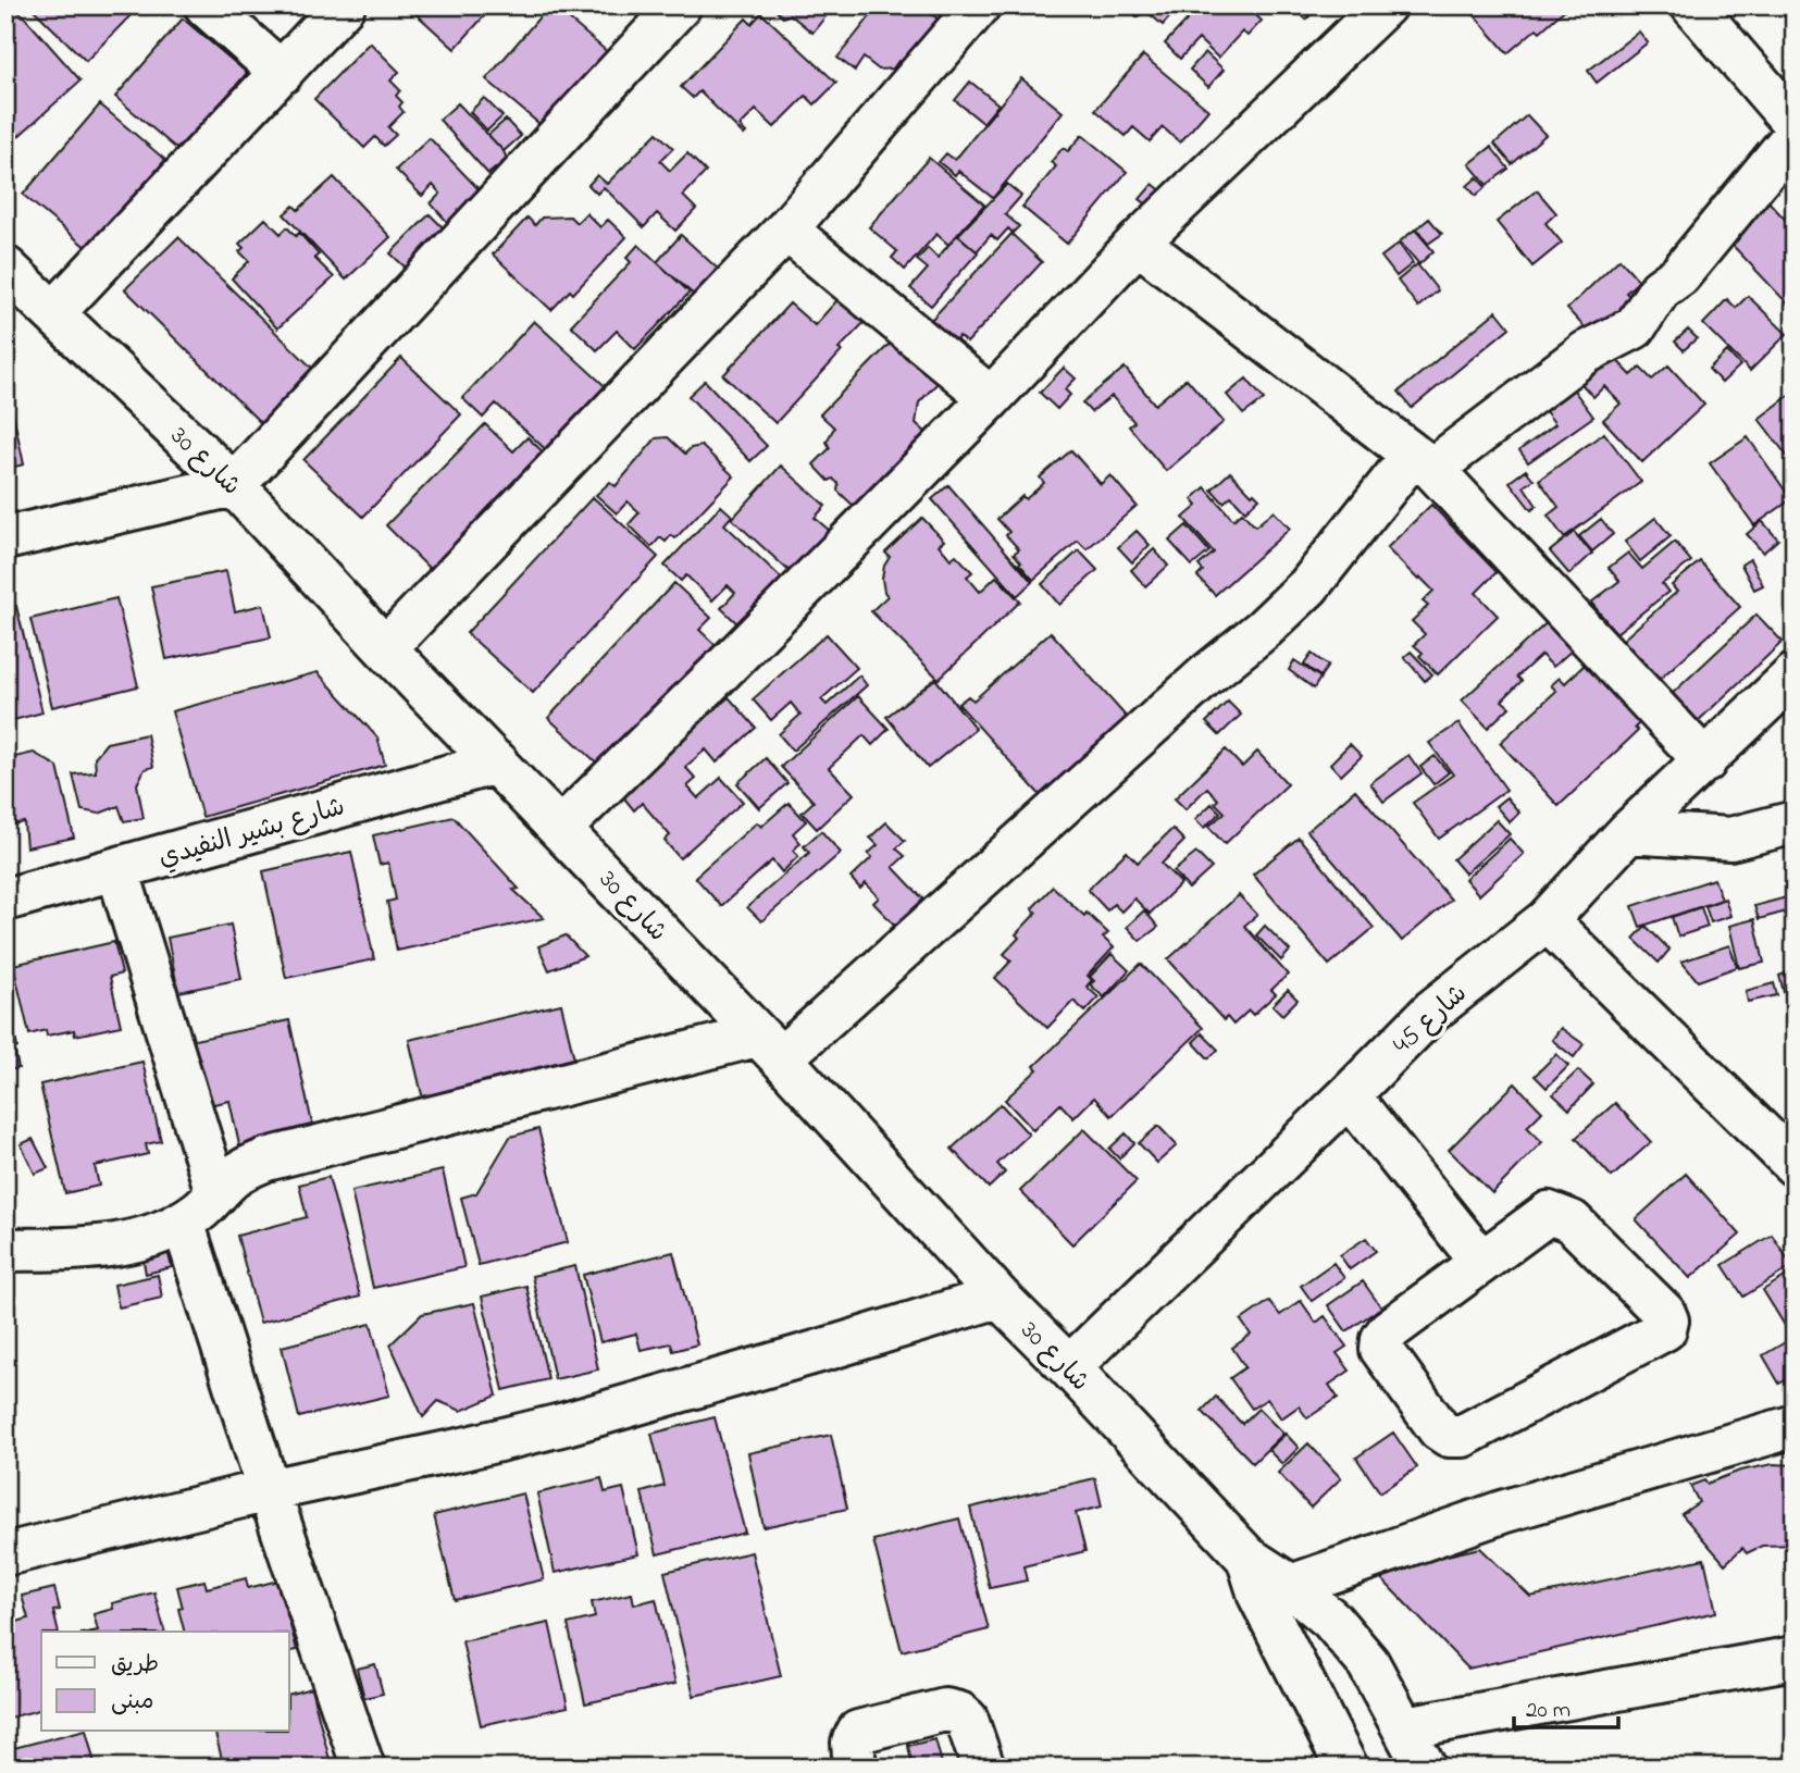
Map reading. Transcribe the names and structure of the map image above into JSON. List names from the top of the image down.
{
  "streets": {
    "street": ["شارع 30", "شارع بشير النفيدي", "شارع 45"]
  },
  "crossings": [
    ["شارع 30", "شارع بشير النفيدي"],
    ["شارع 30", "شارع 45"]
  ],
  "legend": ["طريق", "مبنى"],
  "scale_bar": "20 m"
}
